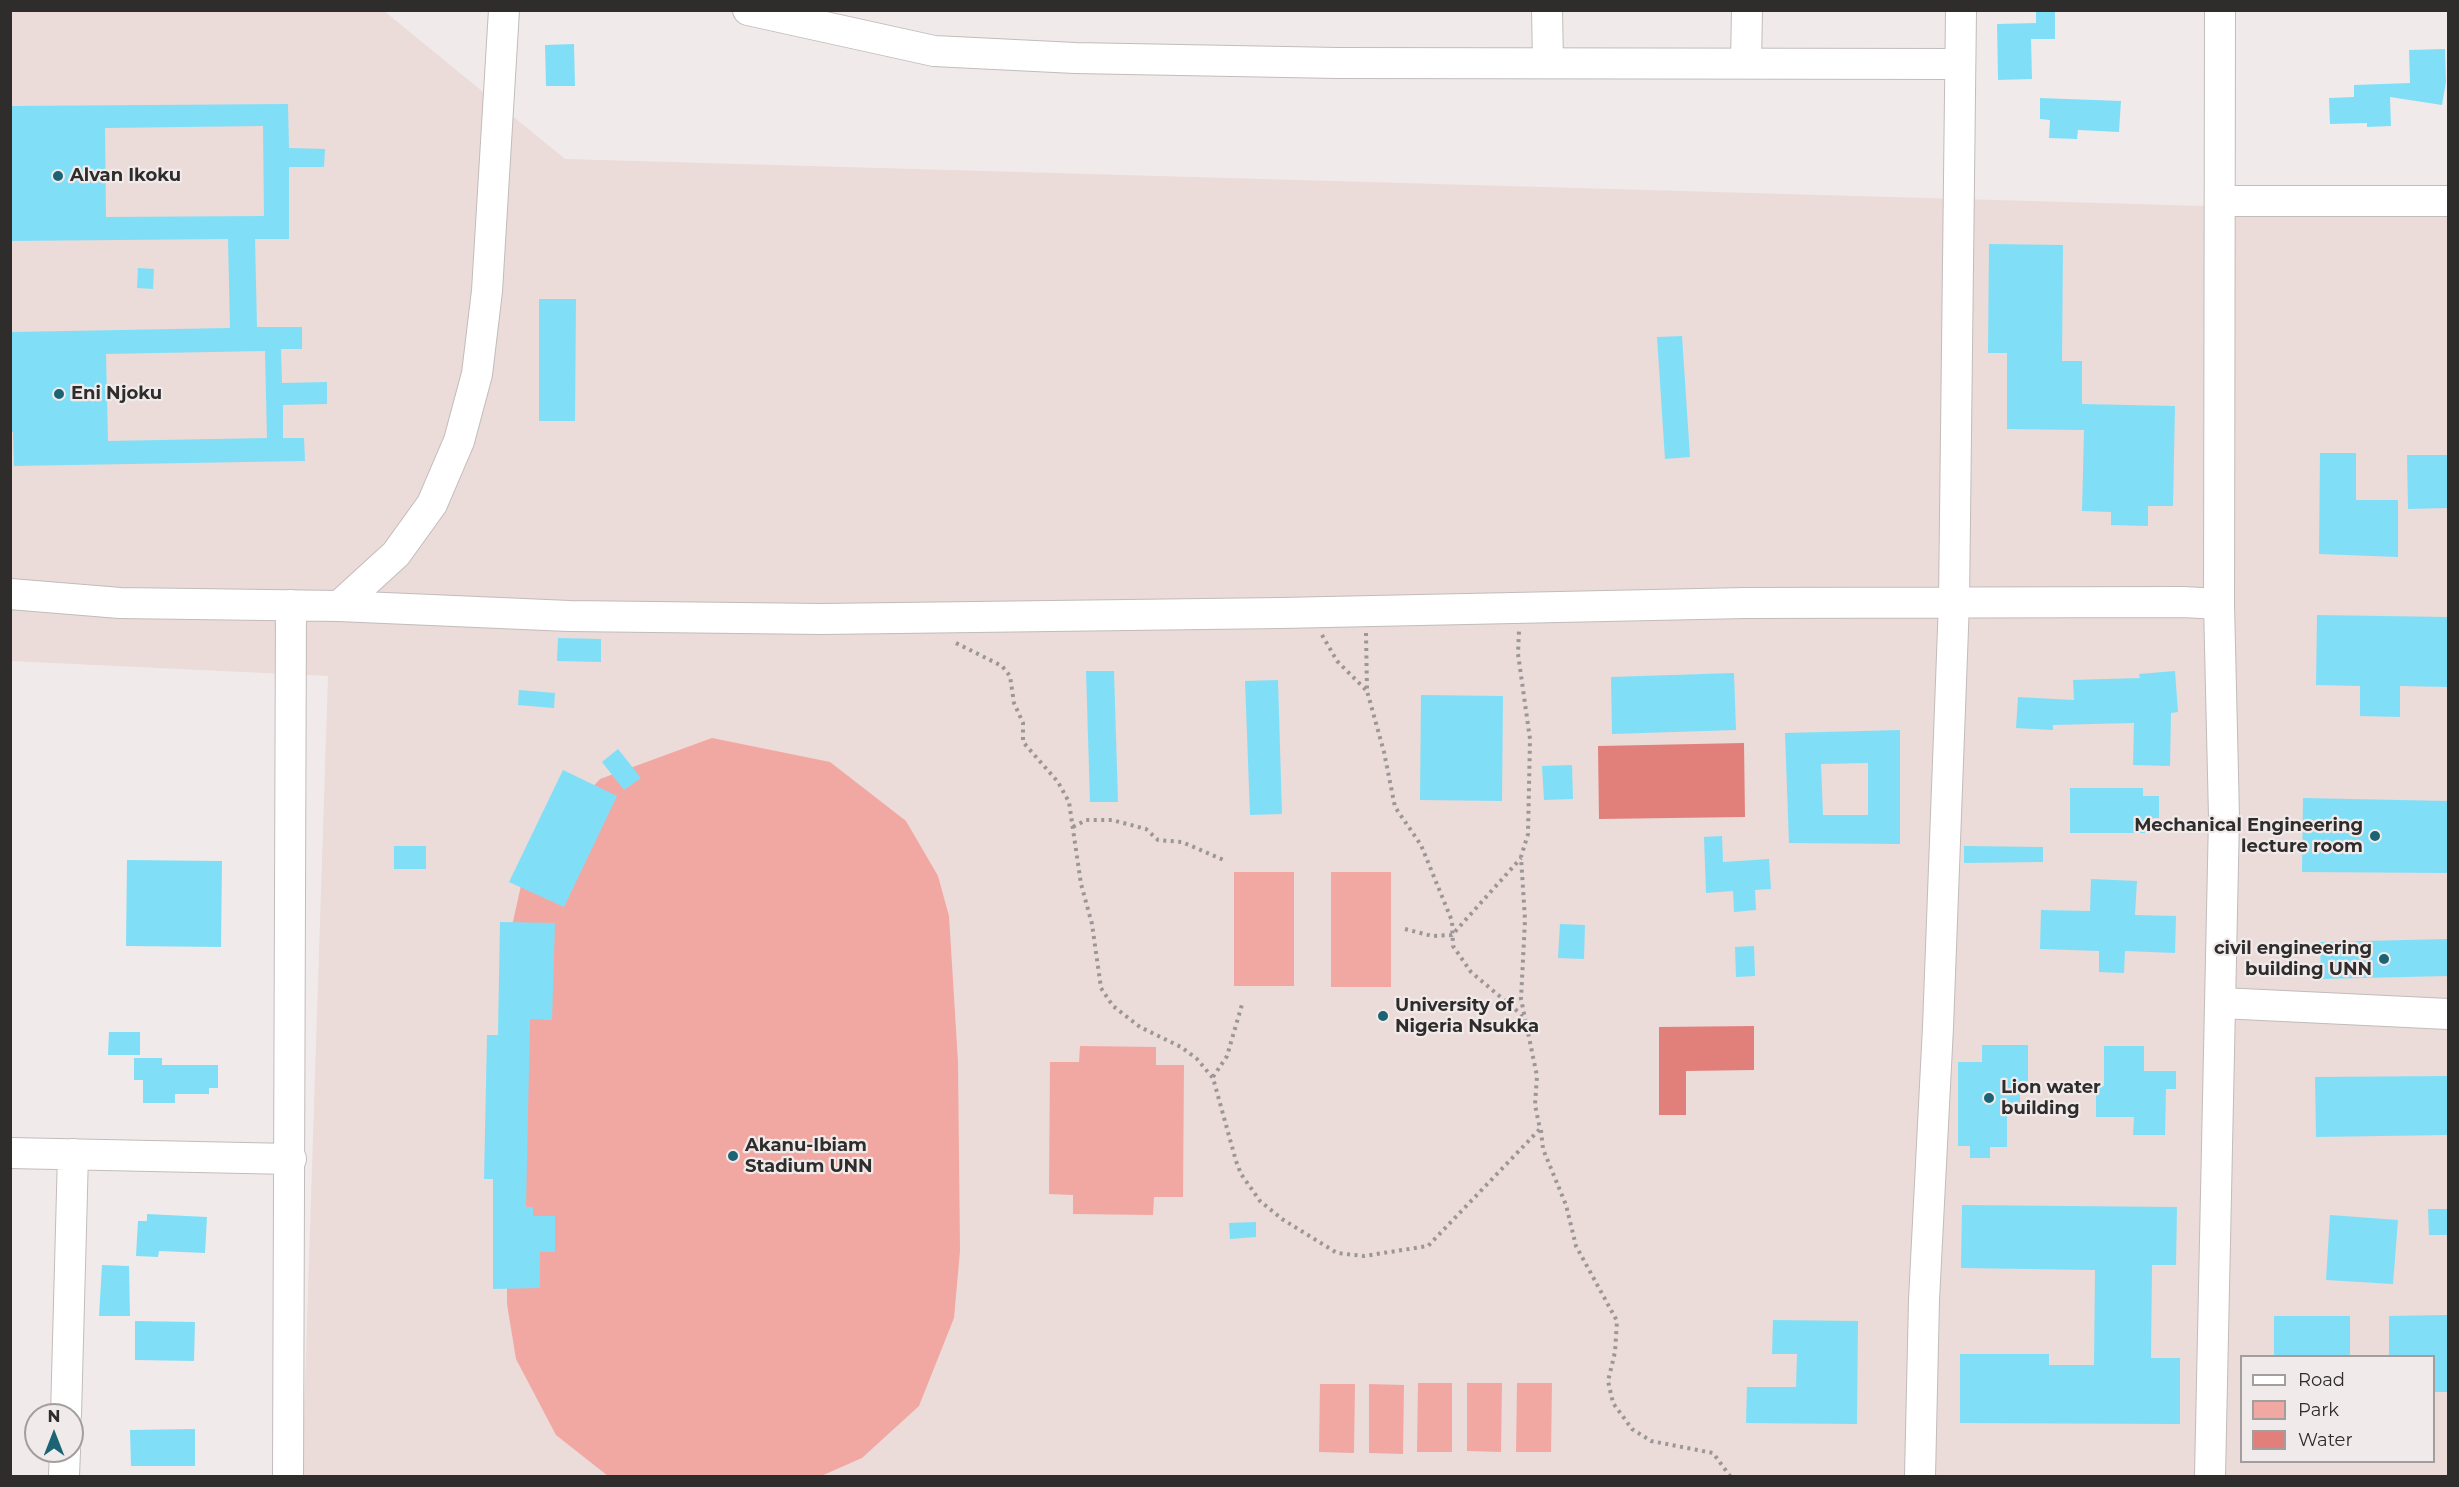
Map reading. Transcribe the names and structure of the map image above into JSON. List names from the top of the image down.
{
  "places": [
    "Alvan Ikoku",
    "Eni Njoku",
    "Mechanical Engineering lecture room",
    "civil engineering building UNN",
    "University of Nigeria Nsukka",
    "Lion water building",
    "Akanu-Ibiam Stadium UNN"
  ],
  "legend": ["Road", "Park", "Water"],
  "north": "top"
}
